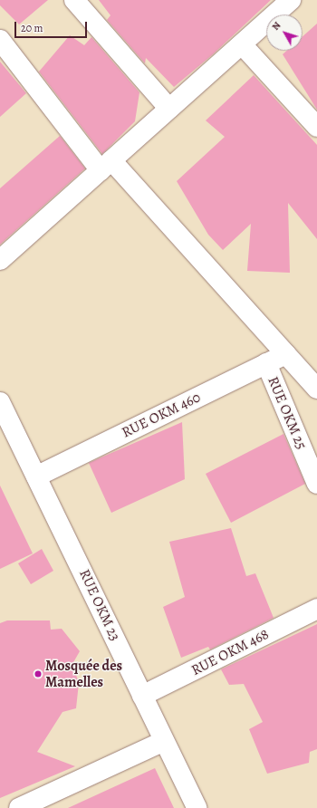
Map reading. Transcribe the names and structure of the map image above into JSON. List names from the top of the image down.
{
  "streets": {
    "street": [
      "RUE OKM 25",
      "RUE OKM 460",
      "RUE OKM 23",
      "RUE OKM 468"
    ]
  },
  "crossings": [
    ["RUE OKM 25", "RUE OKM 460"],
    ["RUE OKM 460", "RUE OKM 23"],
    ["RUE OKM 23", "RUE OKM 468"]
  ],
  "places": ["Mosquée des Mamelles"],
  "scale_bar": "20 m",
  "north": "top left"
}
